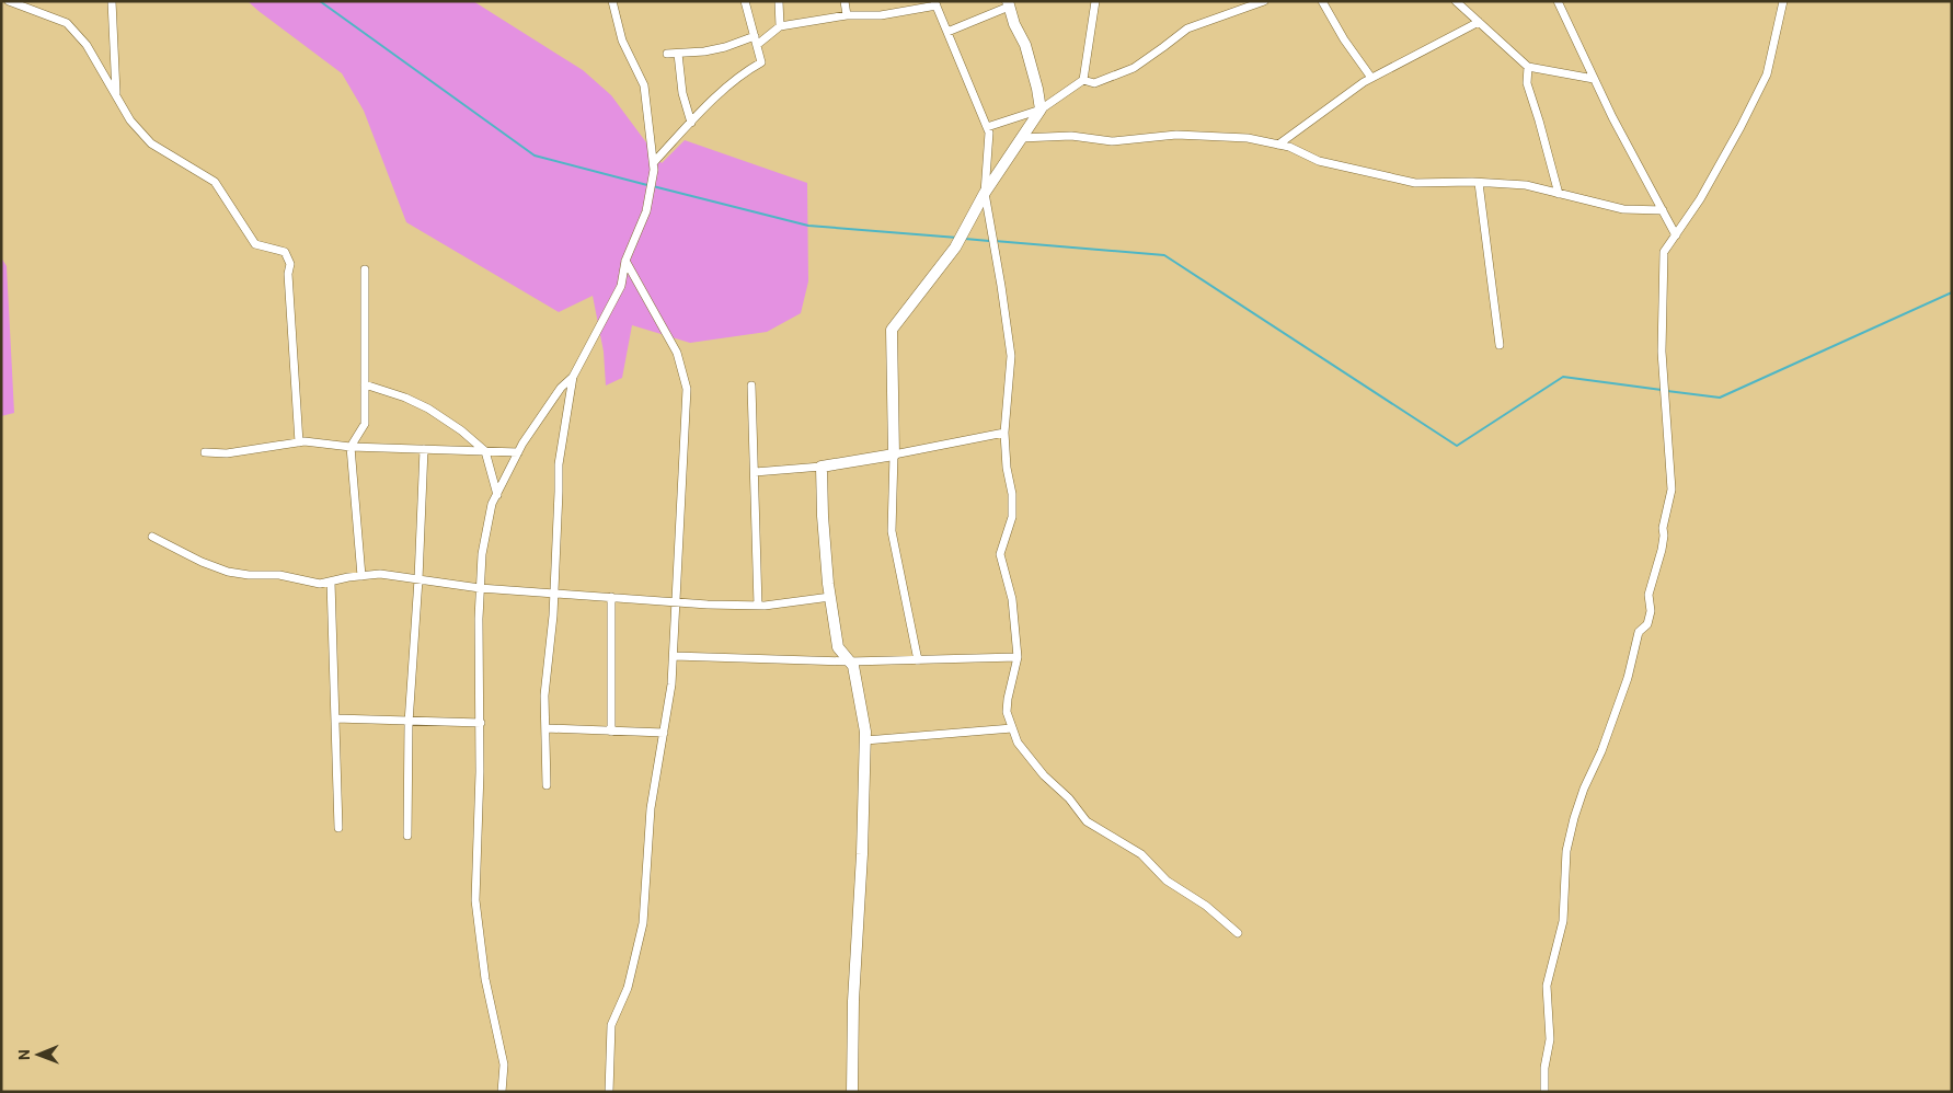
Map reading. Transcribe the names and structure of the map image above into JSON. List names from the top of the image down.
{
  "north": "left"
}
